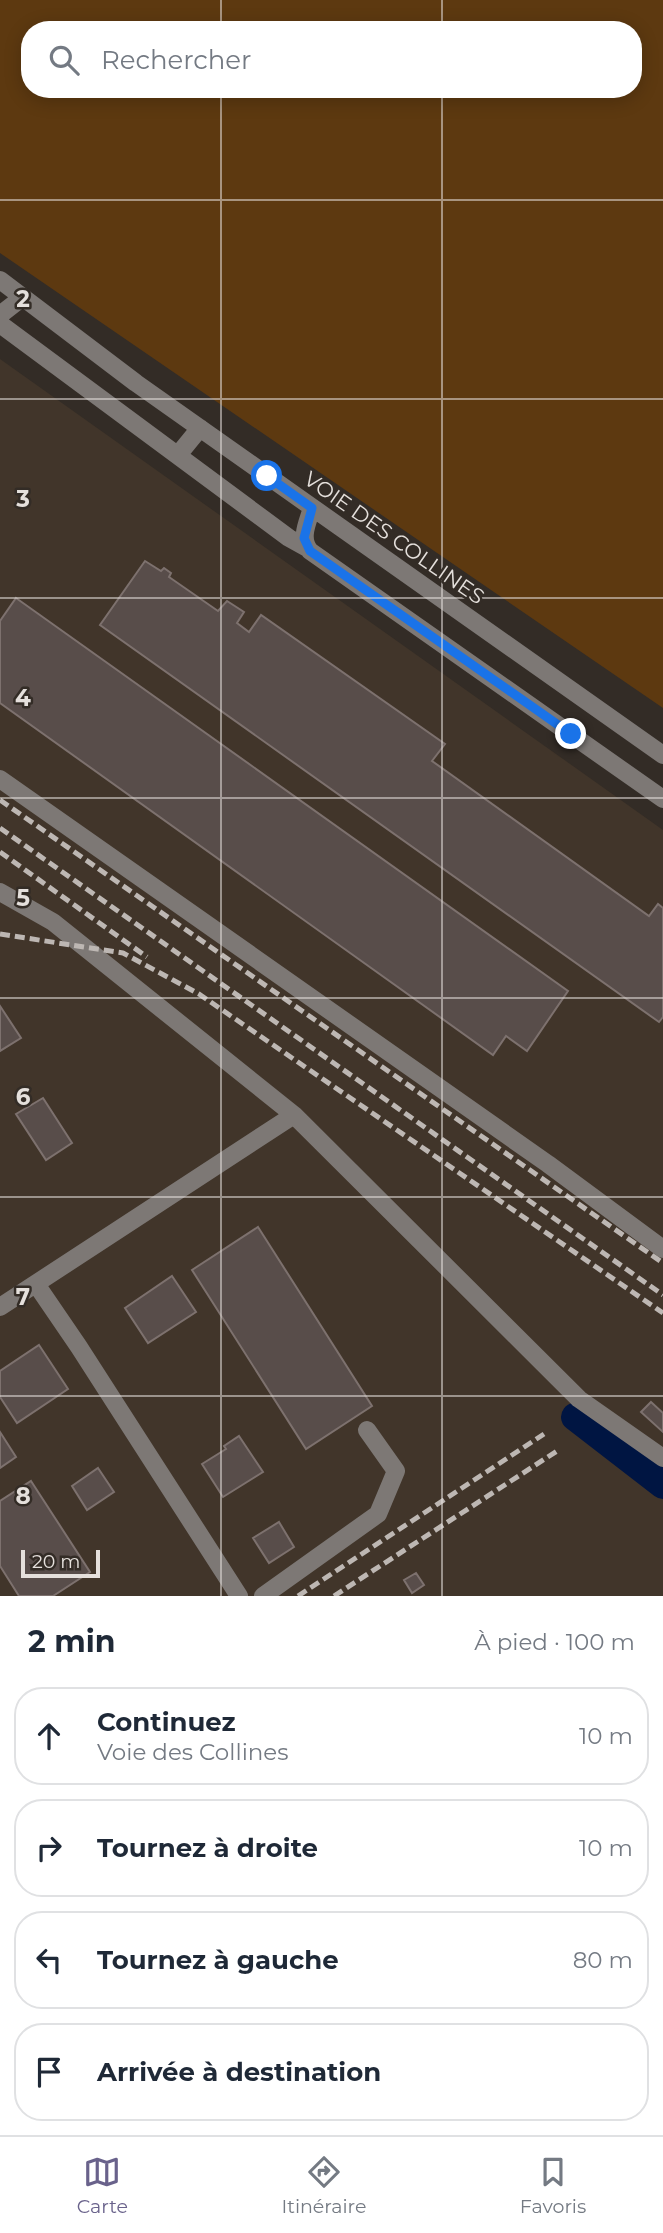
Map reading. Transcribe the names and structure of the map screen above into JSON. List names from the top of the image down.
{
  "streets": {
    "street": ["VOIE DES COLLINES"]
  },
  "scale_bar": "20 m",
  "page": {
    "search": "Rechercher",
    "scale": "20 m",
    "heading": ["2 min", "À pied · 100 m"],
    "list": [
      ["Continuez", "Voie des Collines", "10 m"],
      ["Tournez à droite", "10 m"],
      ["Tournez à gauche", "80 m"],
      "Arrivée à destination"
    ],
    "nav": ["Carte", "Itinéraire", "Favoris"]
  },
  "grid": {
    "rows": [
      "2",
      "3",
      "4",
      "5",
      "6",
      "7",
      "8"
    ]
  }
}
